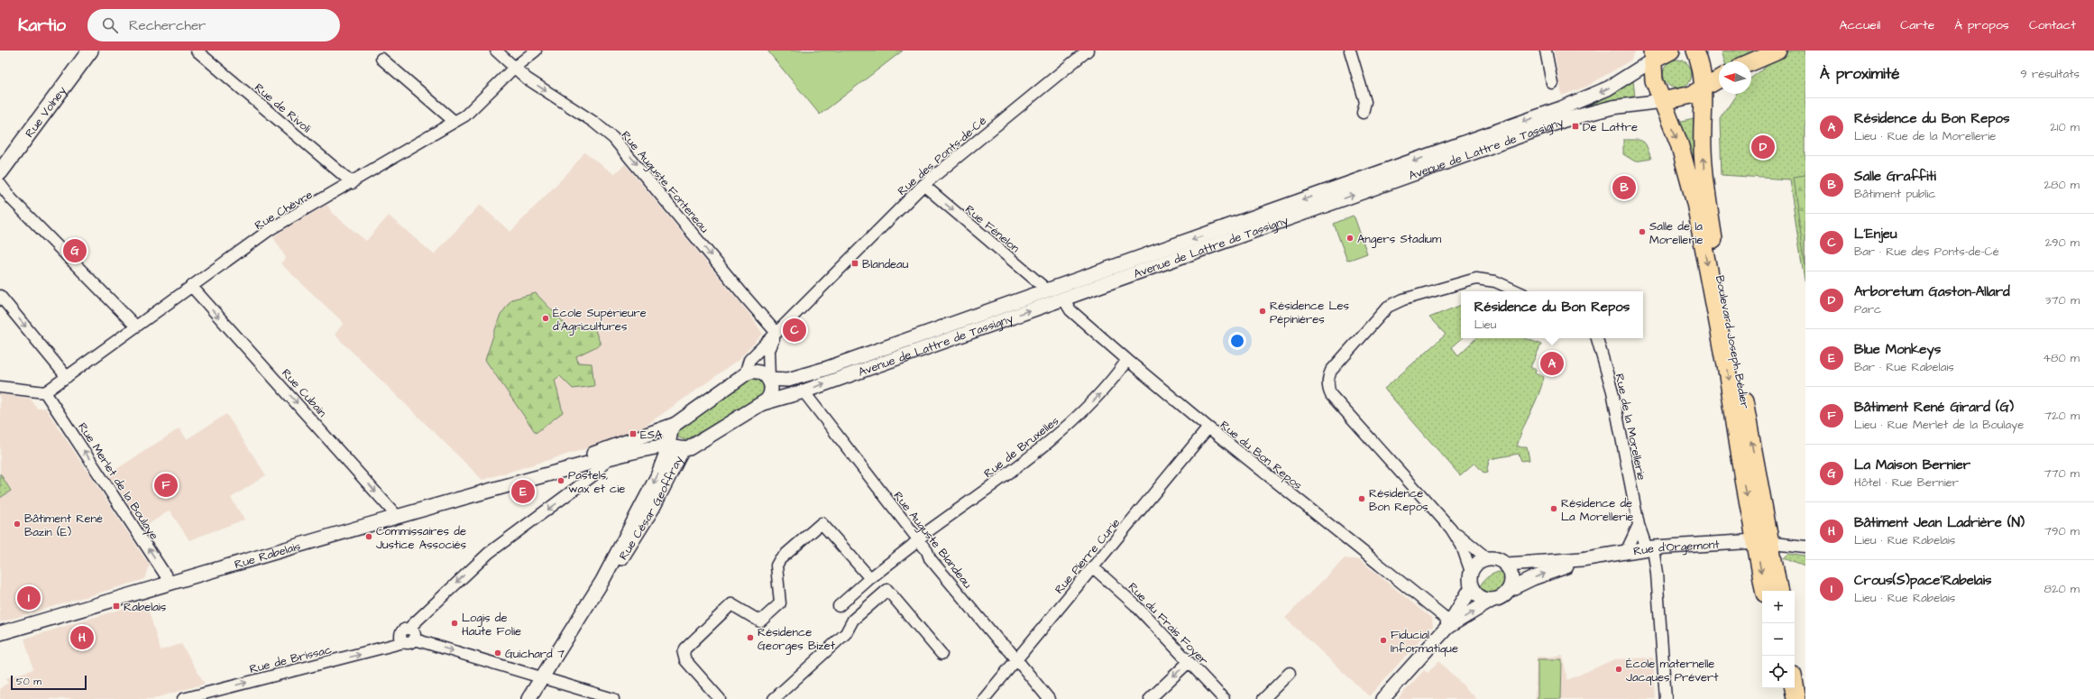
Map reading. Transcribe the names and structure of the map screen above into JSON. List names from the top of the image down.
{
  "streets": {
    "main road": ["Rue Volney", "Boulevard Joseph Bédier"],
    "street": [
      "Rue de Rivoli",
      "Avenue de Lattre de Tassigny",
      "Rue des Ponts-de-Cé",
      "Rue Auguste Fonteneau",
      "Rue Chèvre",
      "Rue Fénelon",
      "Rue Cubain",
      "Rue de la Morellerie",
      "Rue de Bruxelles",
      "Rue du Bon Repos",
      "Rue Merlet de la Boulaye",
      "Rue César Geoffray",
      "Rue Auguste Blandeau",
      "Rue d'Orgemont",
      "Rue Rabelais",
      "Rue Pierre Curie",
      "Rue du Frais Foyer",
      "Rue de Brissac"
    ]
  },
  "crossings": [
    ["Rue de Rivoli", "Rue Chèvre"],
    ["Avenue de Lattre de Tassigny", "Rue des Ponts-de-Cé"],
    ["Avenue de Lattre de Tassigny", "Rue Fénelon"],
    ["Avenue de Lattre de Tassigny", "Boulevard Joseph Bédier"],
    ["Avenue de Lattre de Tassigny", "Rue du Bon Repos"],
    ["Avenue de Lattre de Tassigny", "Rue César Geoffray"],
    ["Avenue de Lattre de Tassigny", "Rue Auguste Blandeau"],
    ["Avenue de Lattre de Tassigny", "Rue Rabelais"],
    ["Rue des Ponts-de-Cé", "Rue Auguste Fonteneau"],
    ["Rue des Ponts-de-Cé", "Rue Fénelon"],
    ["Rue des Ponts-de-Cé", "Rue Rabelais"],
    ["Rue Auguste Fonteneau", "Rue Chèvre"],
    ["Rue Chèvre", "Rue Cubain"],
    ["Rue Chèvre", "Rue Merlet de la Boulaye"],
    ["Boulevard Joseph Bédier", "Rue d'Orgemont"],
    ["Rue Cubain", "Rue Rabelais"],
    ["Rue de la Morellerie", "Rue d'Orgemont"],
    ["Rue de Bruxelles", "Rue du Bon Repos"],
    ["Rue de Bruxelles", "Rue Auguste Blandeau"],
    ["Rue du Bon Repos", "Rue d'Orgemont"],
    ["Rue du Bon Repos", "Rue Pierre Curie"],
    ["Rue Merlet de la Boulaye", "Rue Rabelais"],
    ["Rue César Geoffray", "Rue Rabelais"],
    ["Rue Auguste Blandeau", "Rue Pierre Curie"],
    ["Rue Pierre Curie", "Rue du Frais Foyer"]
  ],
  "one_way": [
    "Rue Auguste Fonteneau",
    "Rue Fénelon",
    "Rue Cubain",
    "Rue de Bruxelles",
    "Rue Merlet de la Boulaye",
    "Rue de Brissac"
  ],
  "places": {
    "transit": [
      "De Lattre",
      "Blandeau",
      "ESA",
      "Rabelais"
    ],
    "other": [
      "Salle de la Morellerie",
      "Angers Stadium",
      "Résidence Les Pépinières",
      "École Supérieure d'Agricultures",
      "Pastels, wax et cie",
      "Résidence Bon Repos",
      "Résidence de La Morellerie",
      "Bâtiment René Bazin (E)",
      "Commissaires de Justice Associés",
      "Logis de Haute Folie",
      "Résidence Georges Bizet",
      "Fiducial Informatique",
      "Guichard 7",
      "École maternelle Jacques Prévert"
    ]
  },
  "scale_bar": "50 m",
  "north": "left",
  "page": {
    "header": "Kartio",
    "search": "Rechercher",
    "nav": [
      "Accueil",
      "Carte",
      "À propos",
      "Contact"
    ],
    "heading": ["À proximité", "9 résultats"],
    "list": [
      {
        "mark": "A",
        "name": "Résidence du Bon Repos",
        "note": "Lieu · Rue de la Morellerie",
        "value": "210 m"
      },
      {
        "mark": "B",
        "name": "Salle Graffiti",
        "note": "Bâtiment public",
        "value": "280 m"
      },
      {
        "mark": "C",
        "name": "L'Enjeu",
        "note": "Bar · Rue des Ponts-de-Cé",
        "value": "290 m"
      },
      {
        "mark": "D",
        "name": "Arboretum Gaston-Allard",
        "note": "Parc",
        "value": "370 m"
      },
      {
        "mark": "E",
        "name": "Blue Monkeys",
        "note": "Bar · Rue Rabelais",
        "value": "480 m"
      },
      {
        "mark": "F",
        "name": "Bâtiment René Girard (G)",
        "note": "Lieu · Rue Merlet de la Boulaye",
        "value": "720 m"
      },
      {
        "mark": "G",
        "name": "La Maison Bernier",
        "note": "Hôtel · Rue Bernier",
        "value": "770 m"
      },
      {
        "mark": "H",
        "name": "Bâtiment Jean Ladrière (N)",
        "note": "Lieu · Rue Rabelais",
        "value": "790 m"
      },
      {
        "mark": "I",
        "name": "Crous(S)pace’Rabelais",
        "note": "Lieu · Rue Rabelais",
        "value": "820 m"
      }
    ],
    "pins": [
      "D",
      "B",
      "G",
      "C",
      "A",
      "F",
      "E",
      "I",
      "H"
    ],
    "popup": ["Résidence du Bon Repos", "Lieu"],
    "map_buttons": ["+", "−"],
    "scale": "50 m"
  }
}
